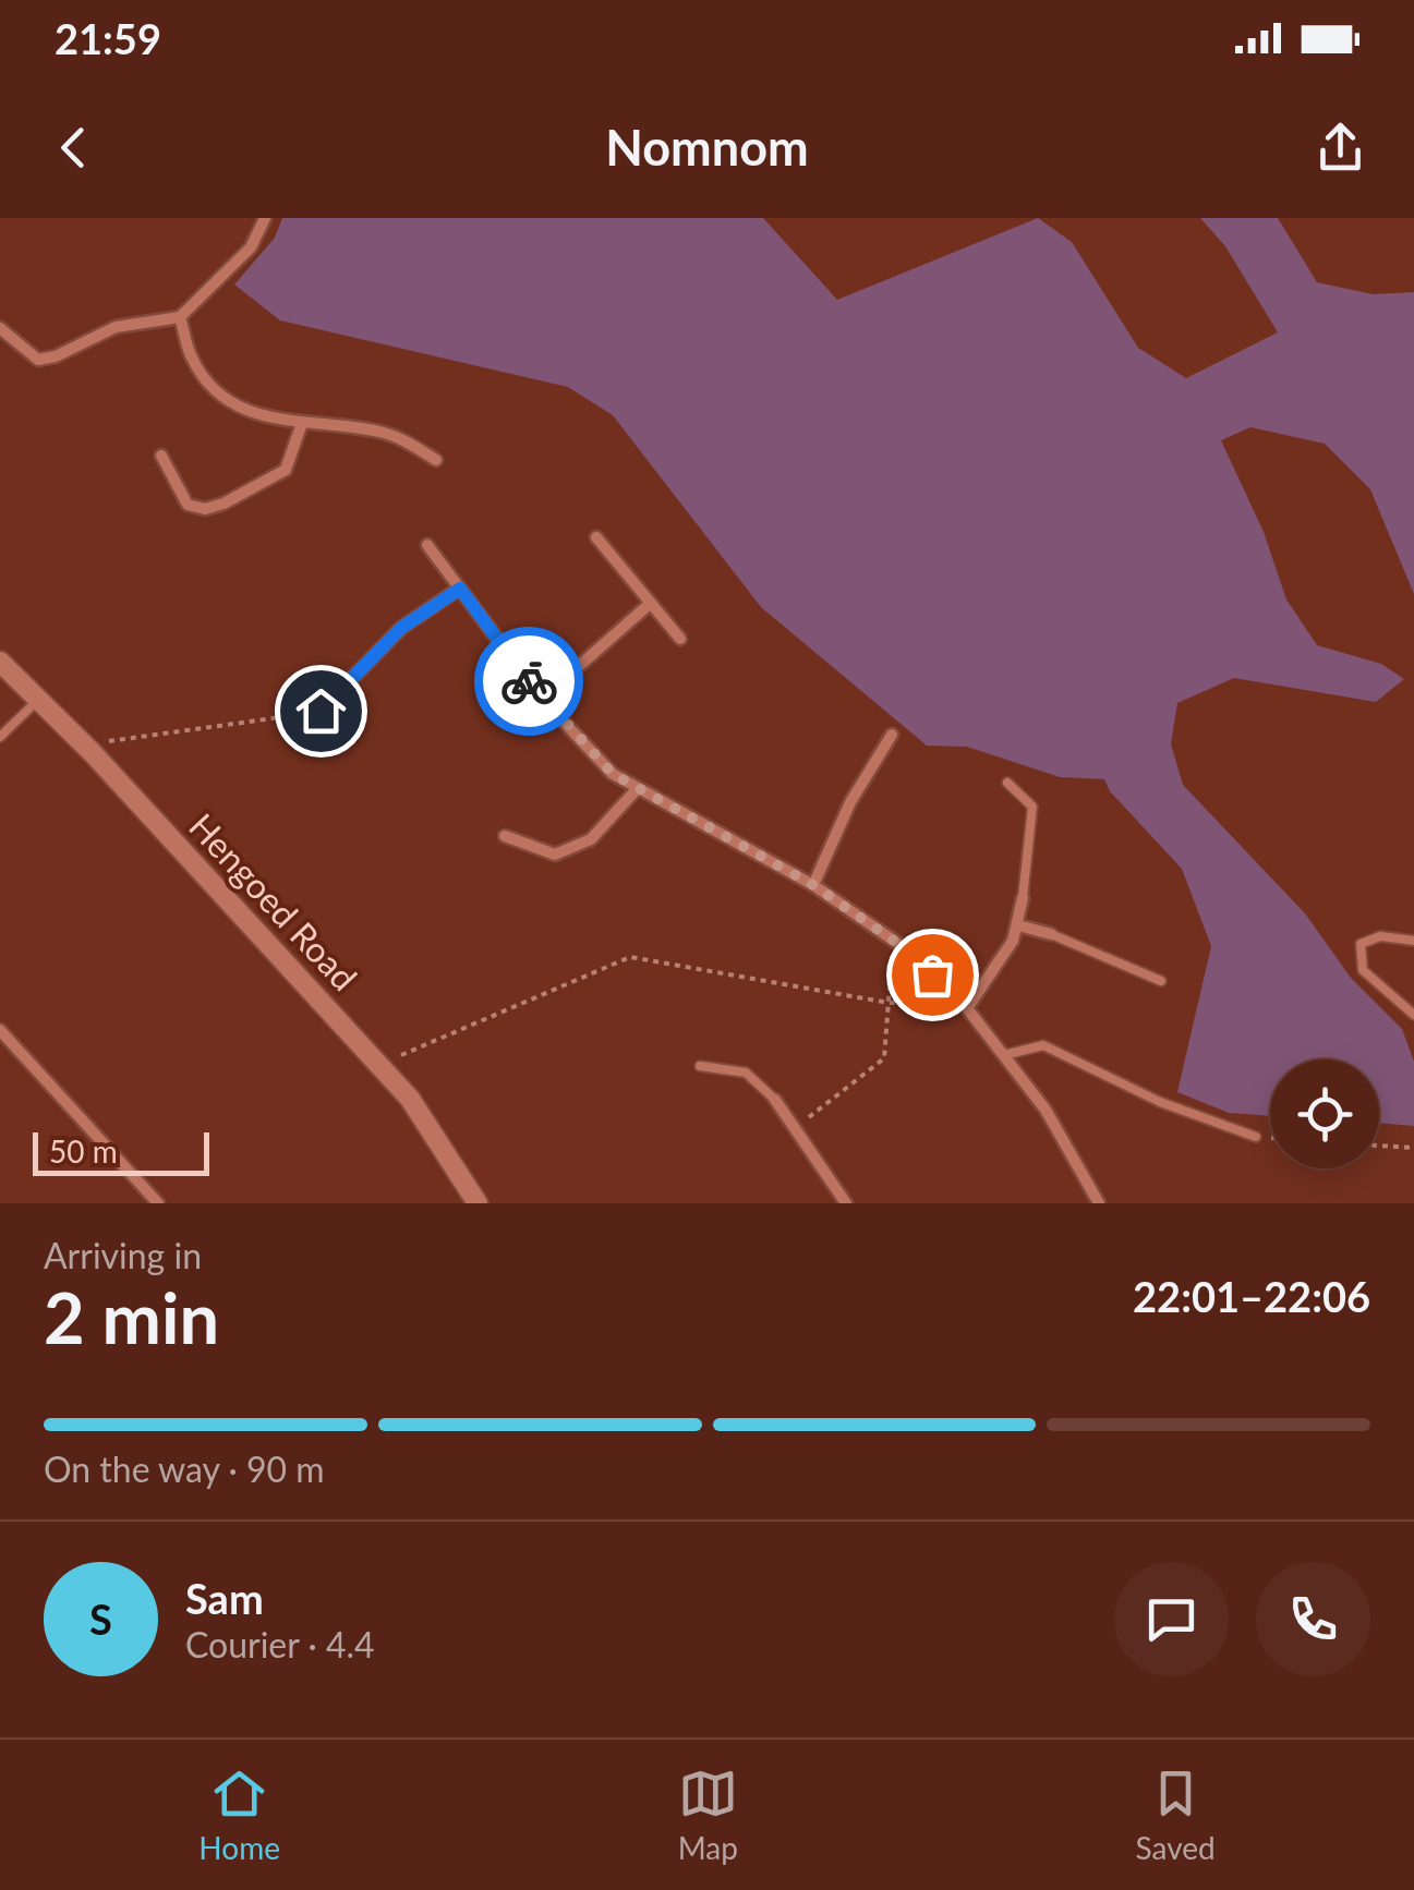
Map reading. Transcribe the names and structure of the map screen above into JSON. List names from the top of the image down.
{
  "streets": {
    "street": ["Hengoed Road"]
  },
  "scale_bar": "50 m",
  "page": {
    "status": "21:59",
    "header": "Nomnom",
    "scale": "50 m",
    "heading": ["2 min", "Arriving in", "22:01–22:06"],
    "panel": ["Sam", "Courier · 4.4"],
    "bar": "On the way · 90 m",
    "round": "S",
    "tabs": ["Home", "Map", "Saved"]
  }
}
